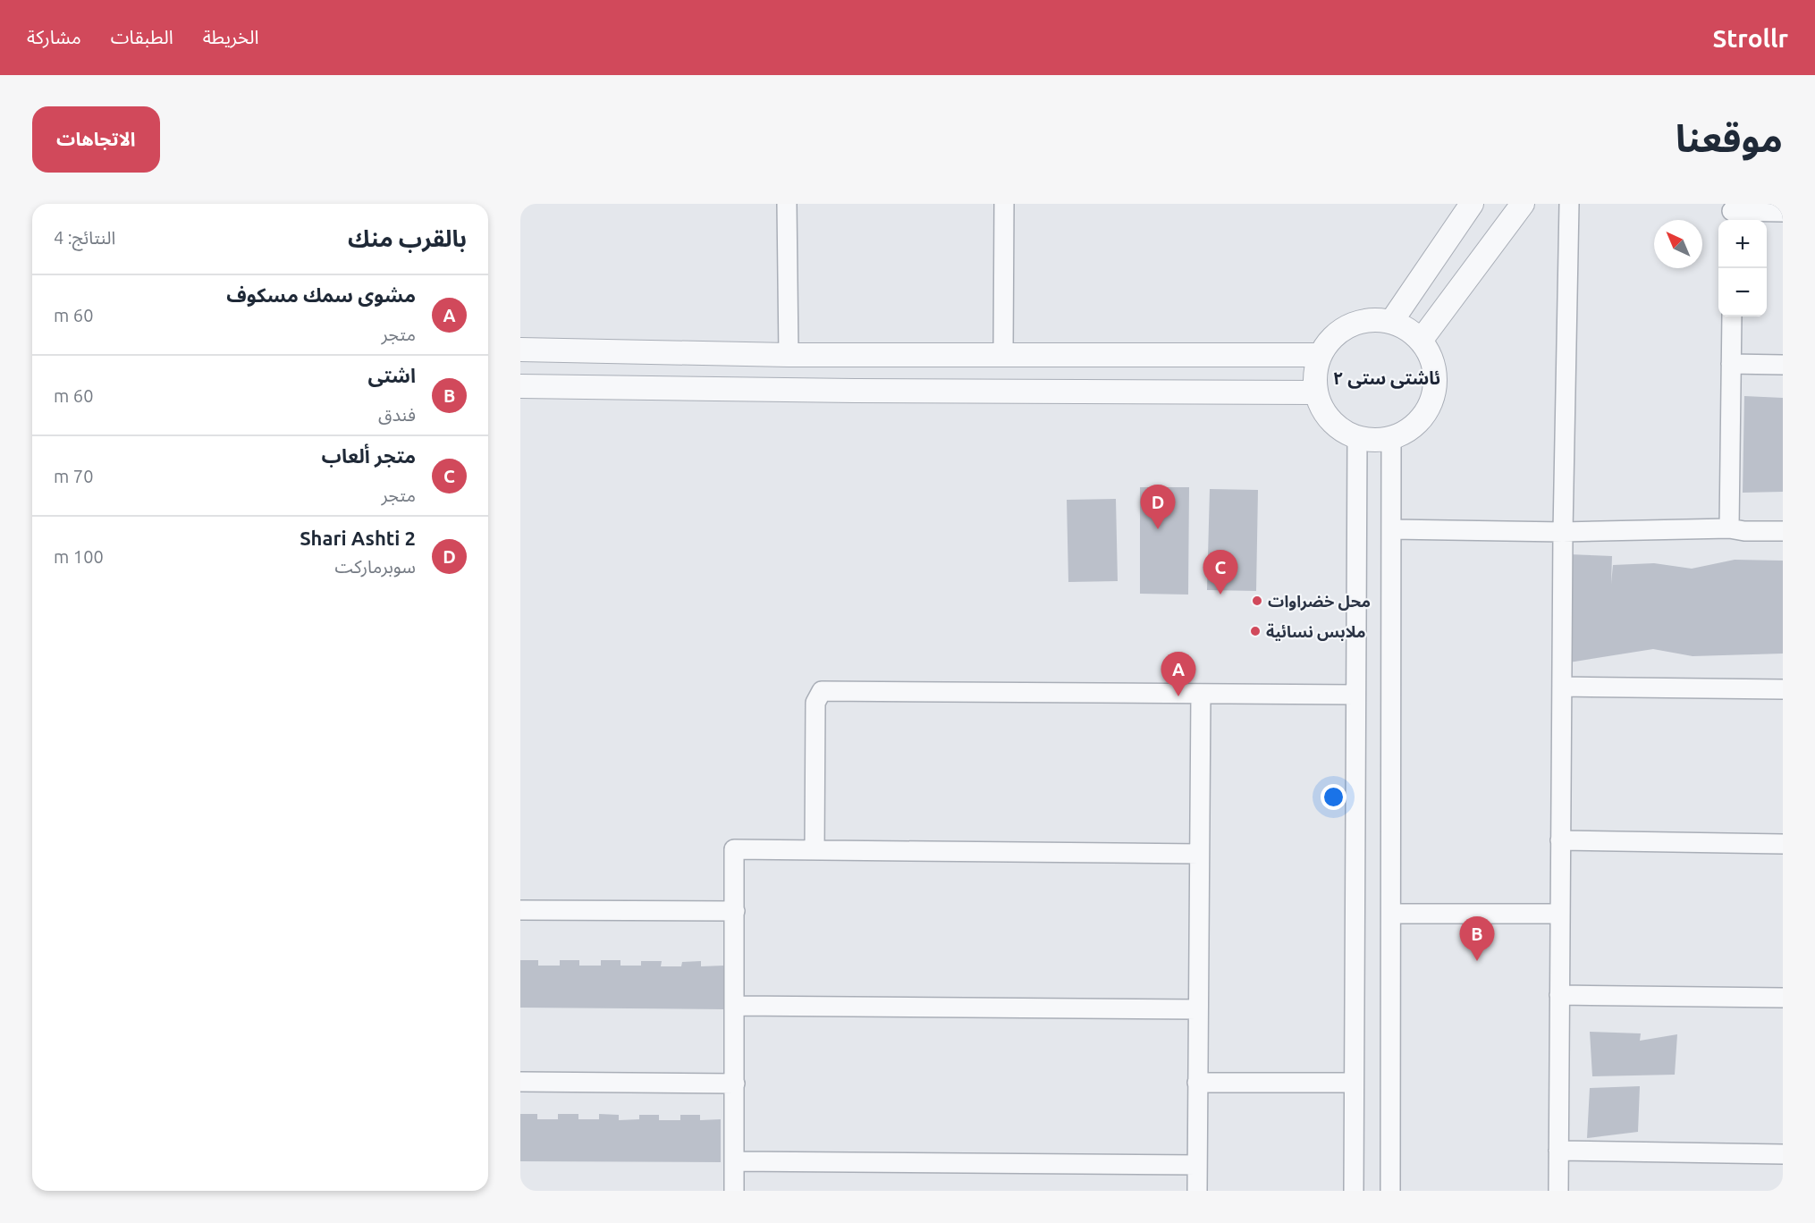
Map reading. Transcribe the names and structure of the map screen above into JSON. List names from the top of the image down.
{
  "districts": ["ئاشتی ستی ٢"],
  "places": ["محل خضراوات", "ملابس نسائية"],
  "north": "top left",
  "page": {
    "header": "Strollr",
    "nav": ["الخريطة", "الطبقات", "مشاركة"],
    "title": "موقعنا",
    "buttons": "الاتجاهات",
    "heading": ["بالقرب منك", "النتائج: 4"],
    "map_buttons": ["+", "−"],
    "list": [
      {
        "mark": "A",
        "name": "مشوى سمك مسكوف",
        "note": "متجر",
        "value": "60 m"
      },
      {
        "mark": "B",
        "name": "اشتی",
        "note": "فندق",
        "value": "60 m"
      },
      {
        "mark": "C",
        "name": "متجر ألعاب",
        "note": "متجر",
        "value": "70 m"
      },
      {
        "mark": "D",
        "name": "Shari Ashti 2",
        "note": "سوبرماركت",
        "value": "100 m"
      }
    ],
    "pins": [
      "D",
      "C",
      "A",
      "B"
    ]
  }
}
